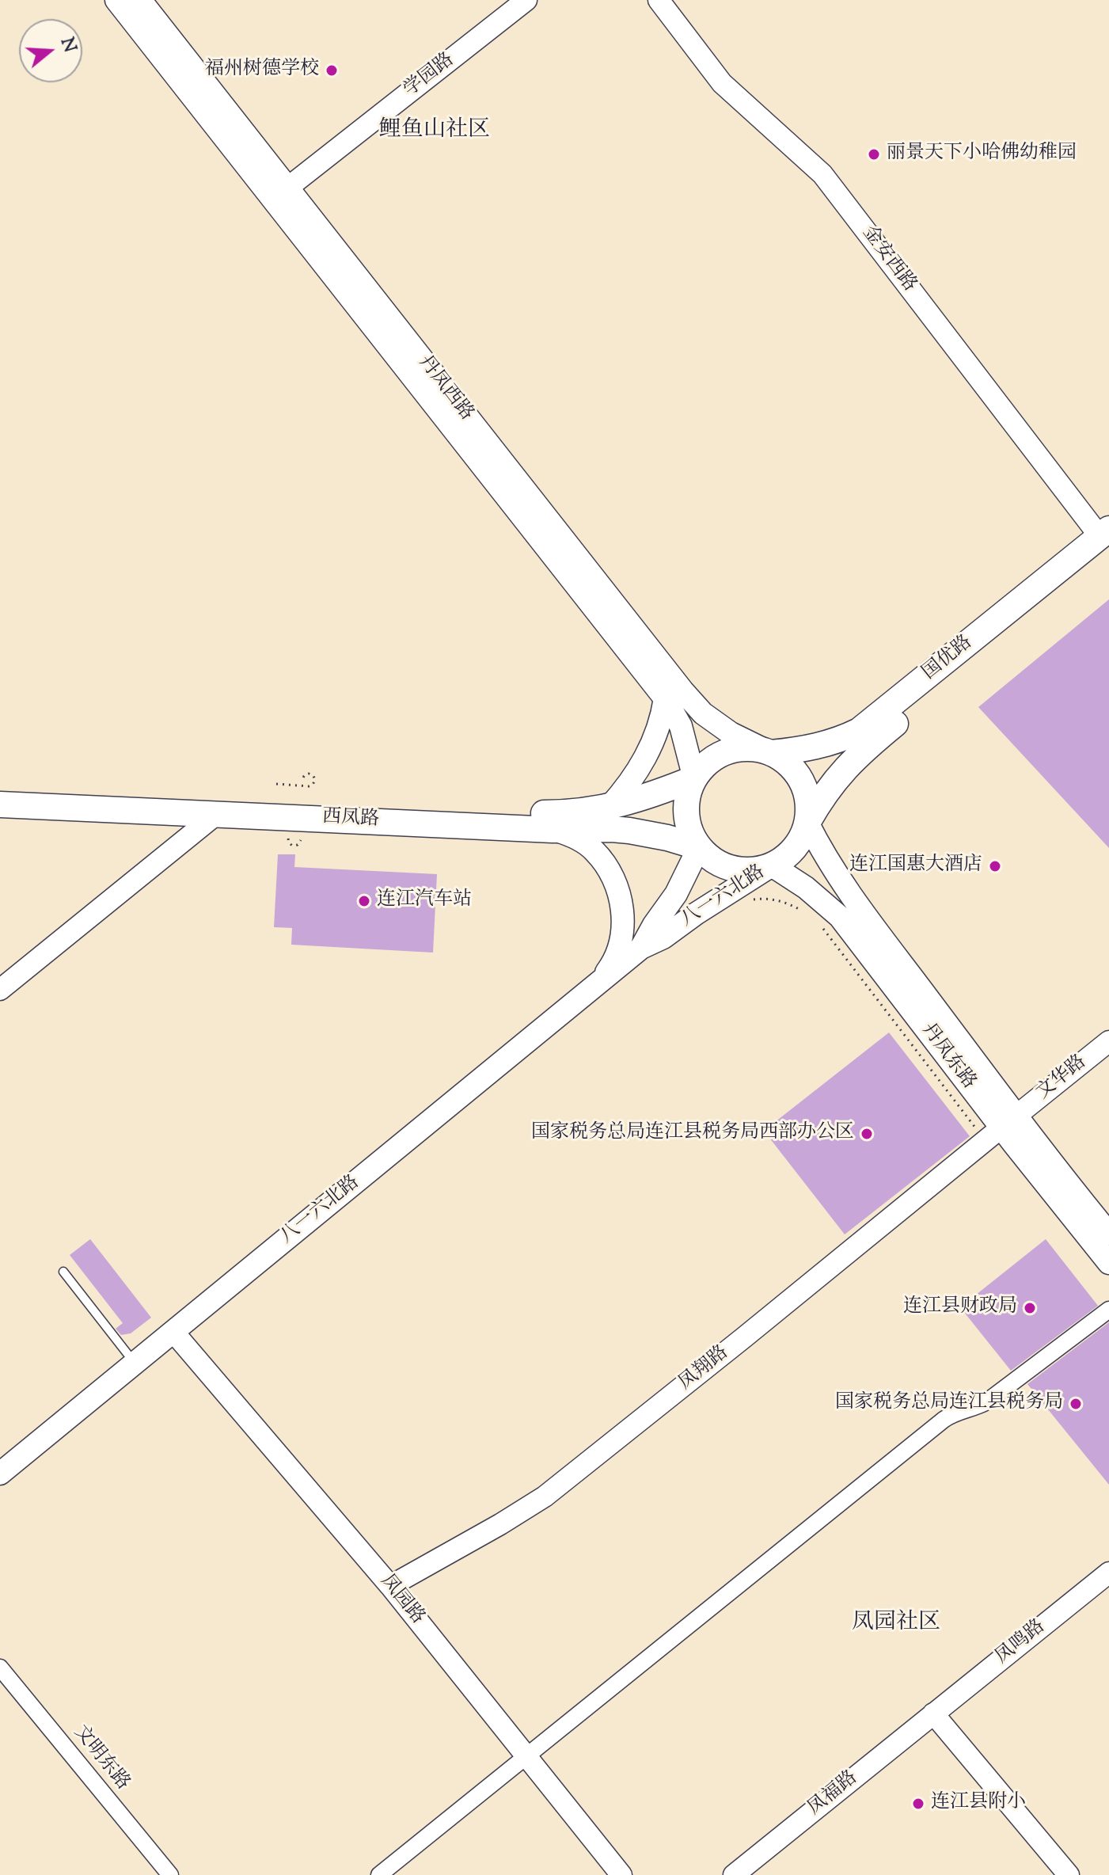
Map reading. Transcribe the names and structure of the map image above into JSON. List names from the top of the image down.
{
  "streets": {
    "main road": [
      "丹凤西路",
      "国优路",
      "西凤路",
      "八一六北路",
      "丹凤东路"
    ],
    "street": [
      "学园路",
      "金安西路",
      "文华路",
      "凤翔路",
      "凤园路",
      "凤鸣路",
      "文明东路",
      "凤福路"
    ]
  },
  "crossings": [
    ["学园路", "丹凤西路"],
    ["金安西路", "国优路"],
    ["丹凤西路", "国优路"],
    ["丹凤西路", "西凤路"],
    ["丹凤西路", "八一六北路"],
    ["丹凤西路", "丹凤东路"],
    ["国优路", "西凤路"],
    ["国优路", "八一六北路"],
    ["国优路", "丹凤东路"],
    ["西凤路", "八一六北路"],
    ["西凤路", "丹凤东路"],
    ["八一六北路", "丹凤东路"],
    ["八一六北路", "凤园路"],
    ["丹凤东路", "文华路"],
    ["丹凤东路", "凤翔路"],
    ["文华路", "凤翔路"],
    ["凤翔路", "凤园路"],
    ["凤鸣路", "凤福路"]
  ],
  "districts": ["鲤鱼山社区", "凤园社区"],
  "places": [
    "福州树德学校",
    "丽景天下小哈佛幼稚园",
    "连江国惠大酒店",
    "连江汽车站",
    "国家税务总局连江县税务局西部办公区",
    "连江县财政局",
    "国家税务总局连江县税务局",
    "连江县附小"
  ],
  "north": "right"
}
